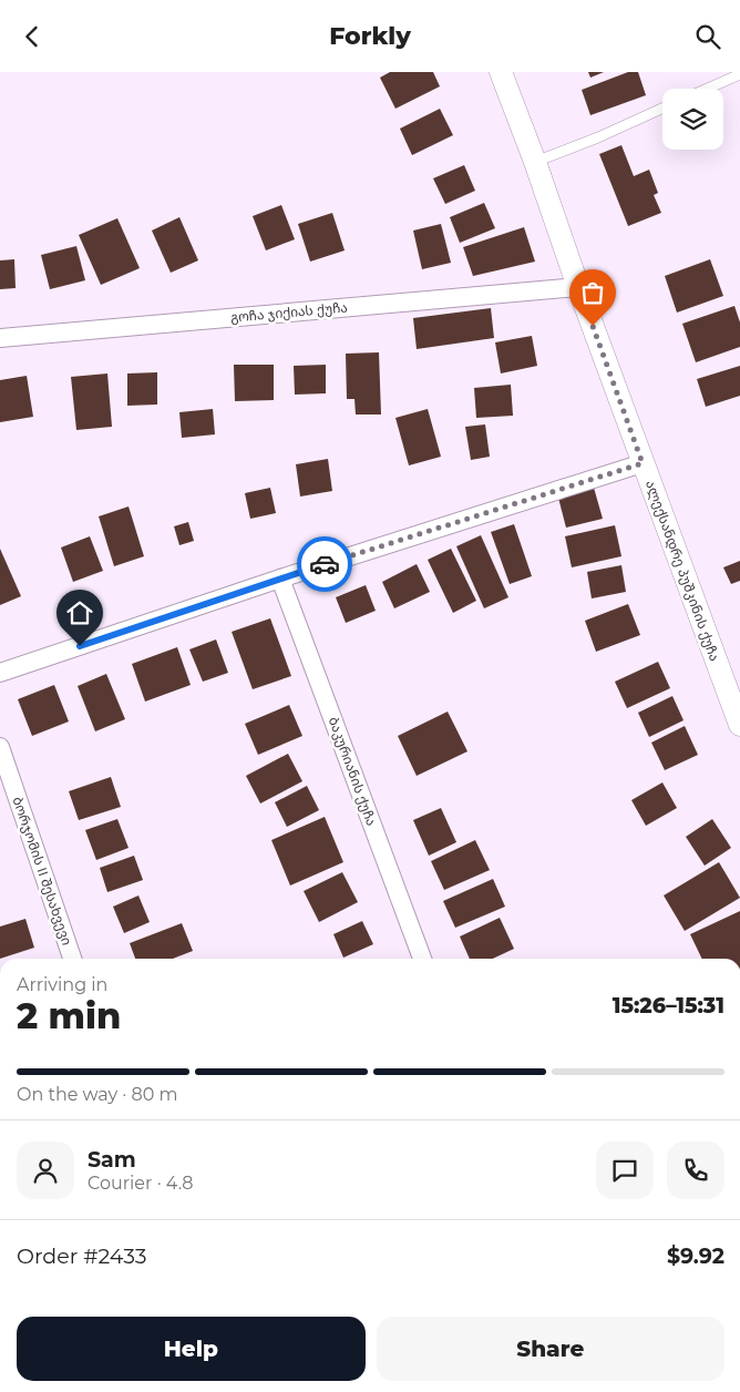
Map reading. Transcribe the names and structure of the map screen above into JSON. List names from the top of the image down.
{
  "streets": {
    "street": [
      "გოჩა ჯიქიას ქუჩა",
      "ალექსანდრე პუშკინის ქუჩა",
      "ბაკურიანის ქუჩა",
      "ბორჯომის II შესახვევი"
    ]
  },
  "crossings": [
    ["გოჩა ჯიქიას ქუჩა", "ალექსანდრე პუშკინის ქუჩა"]
  ],
  "page": {
    "header": "Forkly",
    "heading": ["2 min", "Arriving in", "15:26–15:31"],
    "panel": [
      "Sam",
      "Courier · 4.8",
      "Order #2433",
      "$9.92"
    ],
    "bar": "On the way · 80 m",
    "buttons": ["Help", "Share"]
  }
}
